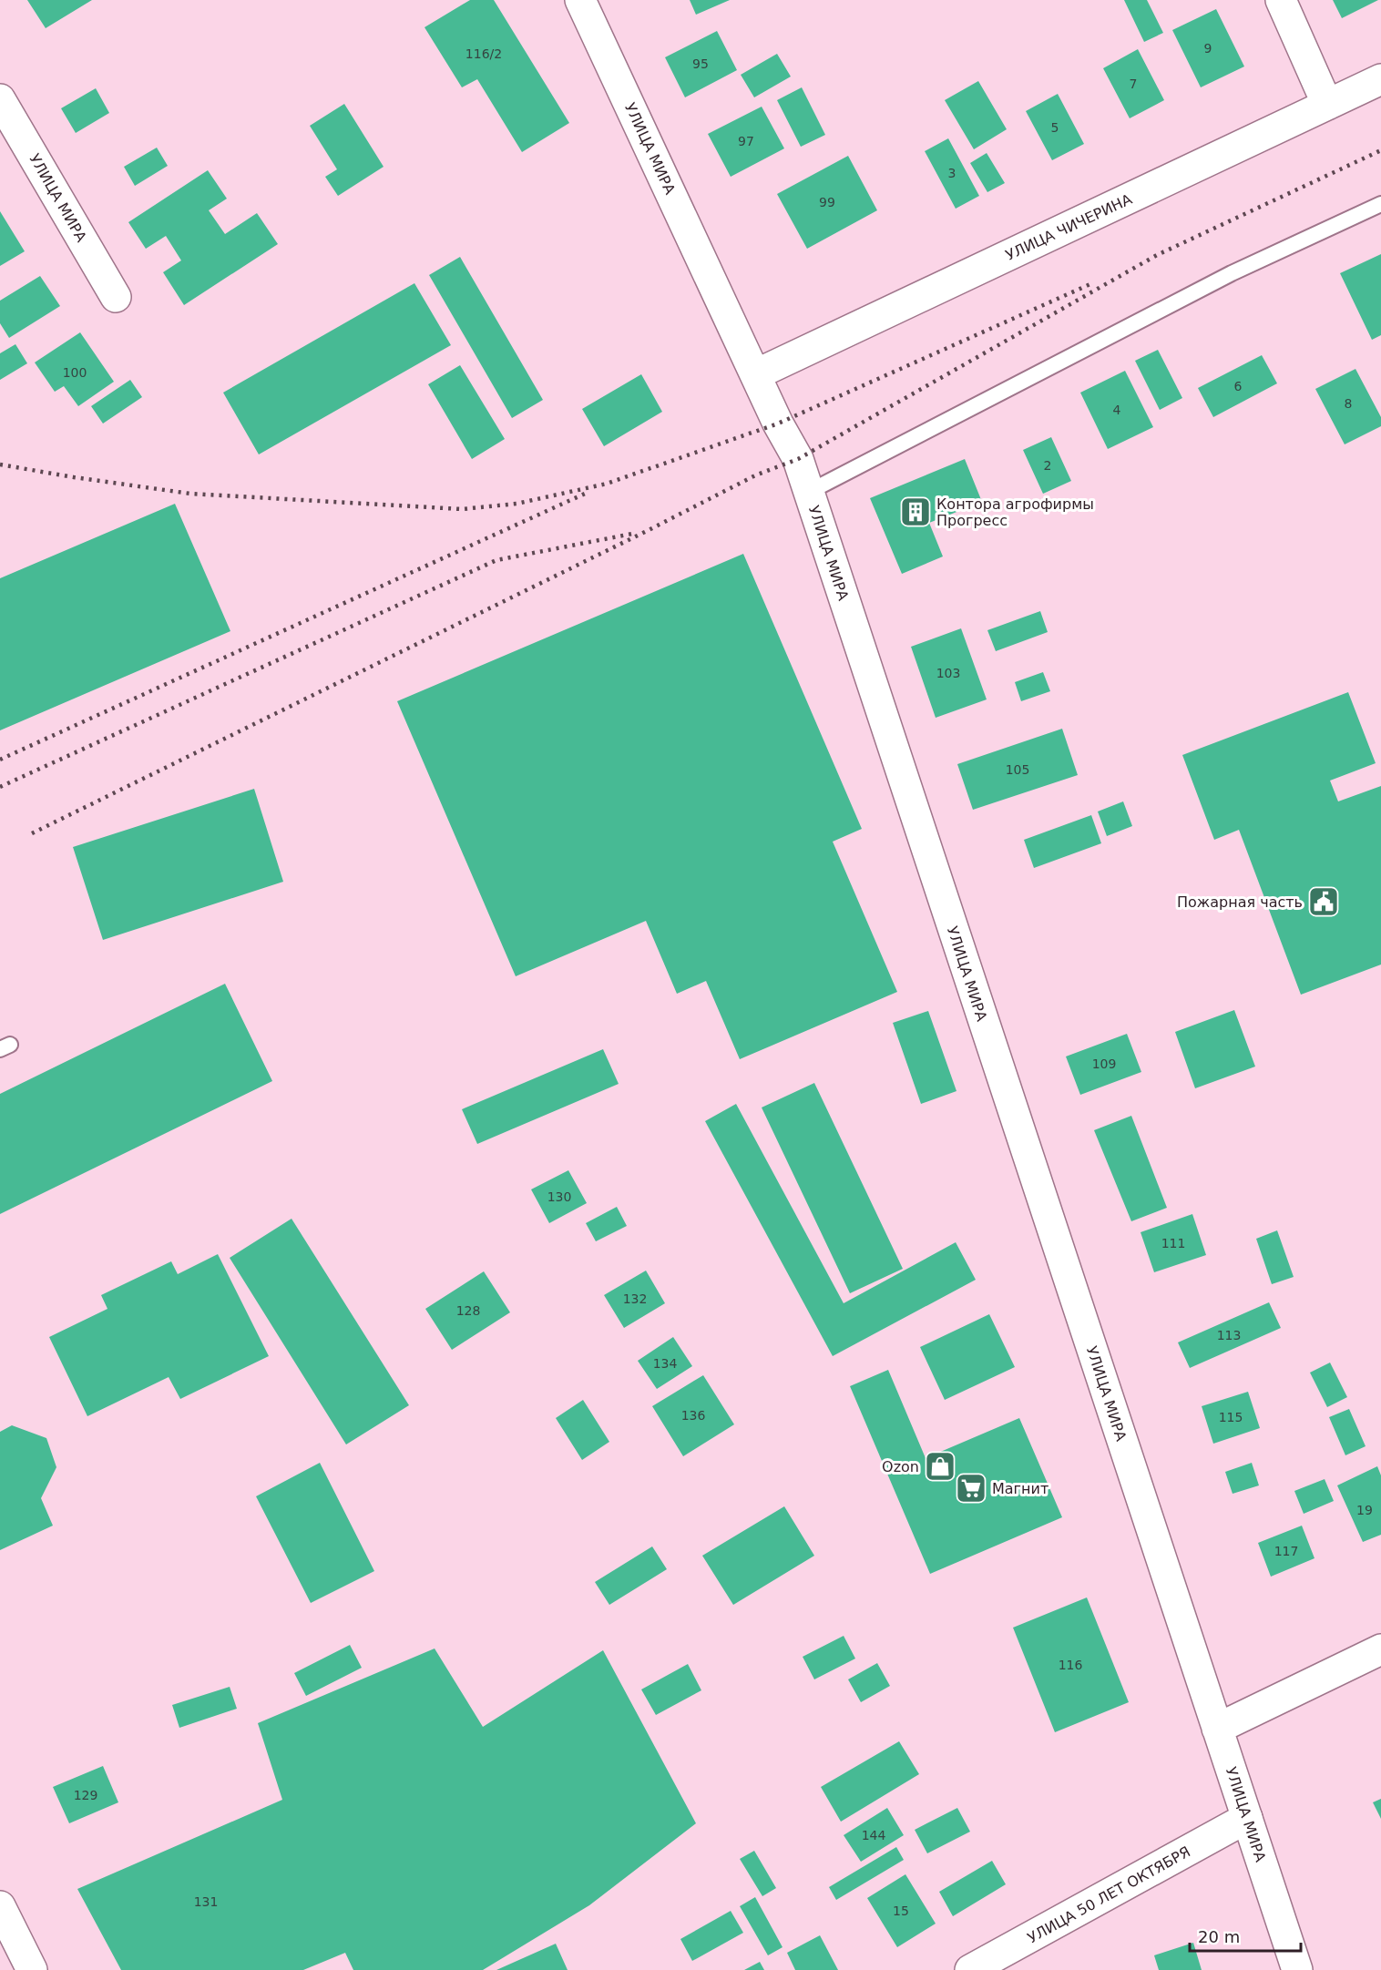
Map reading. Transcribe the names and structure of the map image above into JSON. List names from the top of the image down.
{
  "streets": {
    "street": ["УЛИЦА МИРА", "УЛИЦА ЧИЧЕРИНА", "УЛИЦА 50 ЛЕТ ОКТЯБРЯ"]
  },
  "crossings": [
    ["УЛИЦА МИРА", "УЛИЦА ЧИЧЕРИНА"],
    ["УЛИЦА МИРА", "УЛИЦА 50 ЛЕТ ОКТЯБРЯ"]
  ],
  "places": {
    "building": ["Контора агрофирмы Прогресс"],
    "public building": ["Пожарная часть"],
    "shop": ["Ozon"],
    "supermarket": ["Магнит"]
  },
  "house_numbers": [
    "9",
    "116/2",
    "95",
    "7",
    "5",
    "97",
    "3",
    "99",
    "100",
    "6",
    "8",
    "4",
    "2",
    "103",
    "105",
    "109",
    "130",
    "111",
    "132",
    "128",
    "113",
    "134",
    "136",
    "115",
    "19",
    "117",
    "116",
    "129",
    "144",
    "131",
    "15"
  ],
  "scale_bar": "20 m"
}
